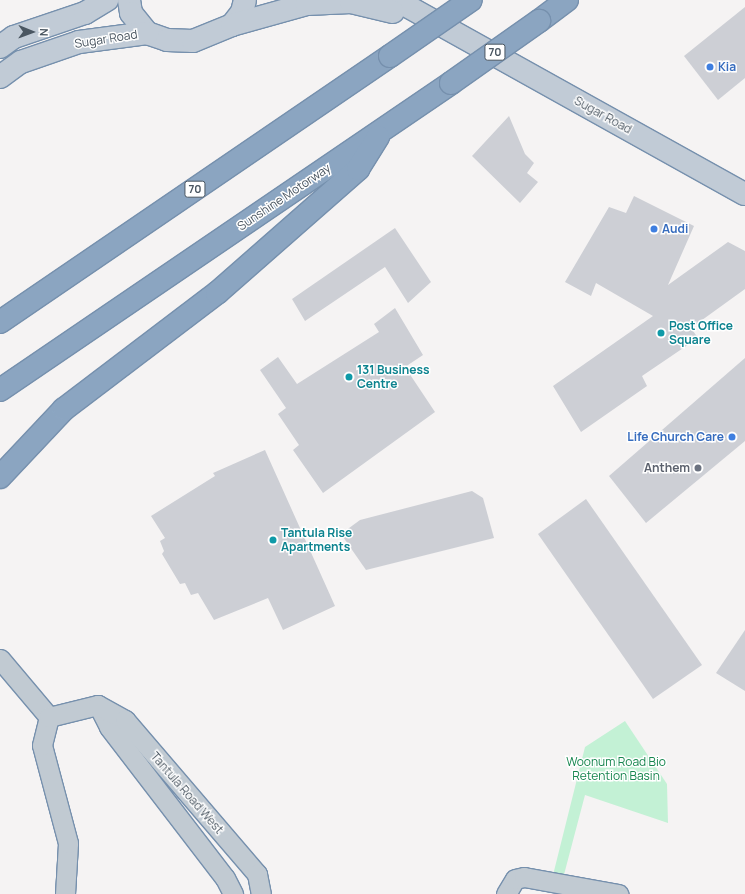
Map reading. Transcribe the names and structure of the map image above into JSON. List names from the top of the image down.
{
  "streets": {
    "highway": ["70", "Sunshine Motorway"],
    "main road": ["Sugar Road"],
    "street": ["Tantula Road West"]
  },
  "parks": ["Woonum Road Bio Retention Basin"],
  "places": [
    "Kia",
    "Audi",
    "Post Office Square",
    "131 Business Centre",
    "Life Church Care",
    "Anthem",
    "Tantula Rise Apartments"
  ],
  "north": "right"
}
